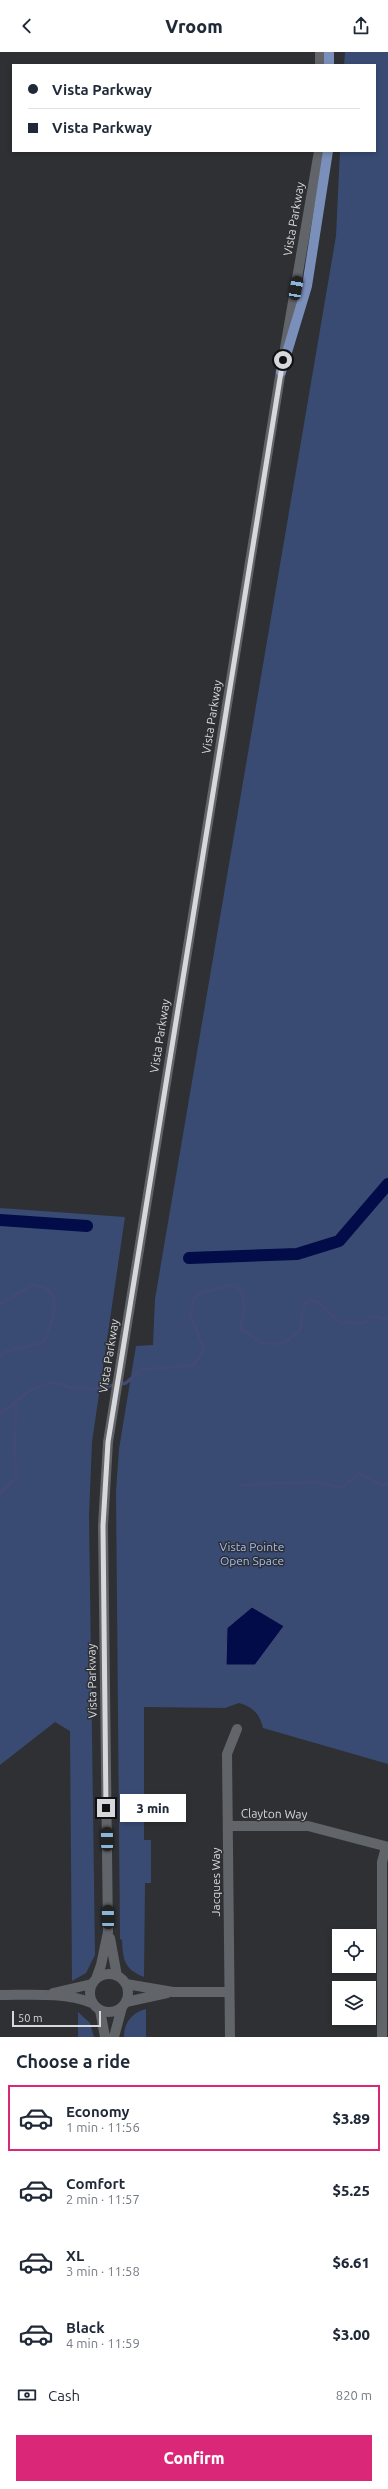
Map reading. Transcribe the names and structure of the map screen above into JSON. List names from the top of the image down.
{
  "streets": {
    "street": ["Vista Parkway", "Clayton Way", "Jacques Way"]
  },
  "crossings": [
    ["Clayton Way", "Jacques Way"]
  ],
  "parks": ["Vista Pointe Open Space"],
  "scale_bar": "50 m",
  "page": {
    "header": "Vroom",
    "banner": ["Vista Parkway", "Vista Parkway"],
    "bubble": "3 min",
    "scale": "50 m",
    "heading": "Choose a ride",
    "list": [
      {
        "name": "Economy",
        "note": "1 min · 11:56",
        "value": "$3.89"
      },
      {
        "name": "Comfort",
        "note": "2 min · 11:57",
        "value": "$5.25"
      },
      {
        "name": "XL",
        "note": "3 min · 11:58",
        "value": "$6.61"
      },
      {
        "name": "Black",
        "note": "4 min · 11:59",
        "value": "$3.00"
      }
    ],
    "pay": ["Cash", "820 m"],
    "buttons": "Confirm"
  }
}
